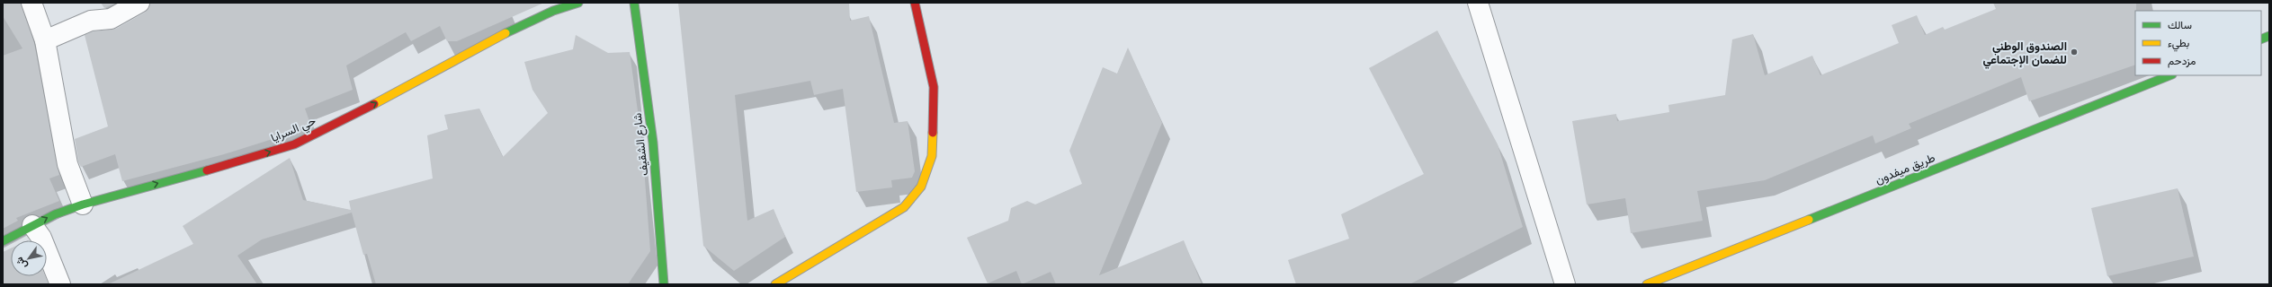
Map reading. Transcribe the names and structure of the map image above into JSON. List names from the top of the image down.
{
  "streets": {
    "street": ["حي السرايا", "شارع الشقيف", "طريق ميفدون"]
  },
  "one_way": ["حي السرايا"],
  "places": ["الصندوق الوطني للضمان الإجتماعي"],
  "legend": ["سالك", "بطيء", "مزدحم"],
  "north": "bottom left"
}
